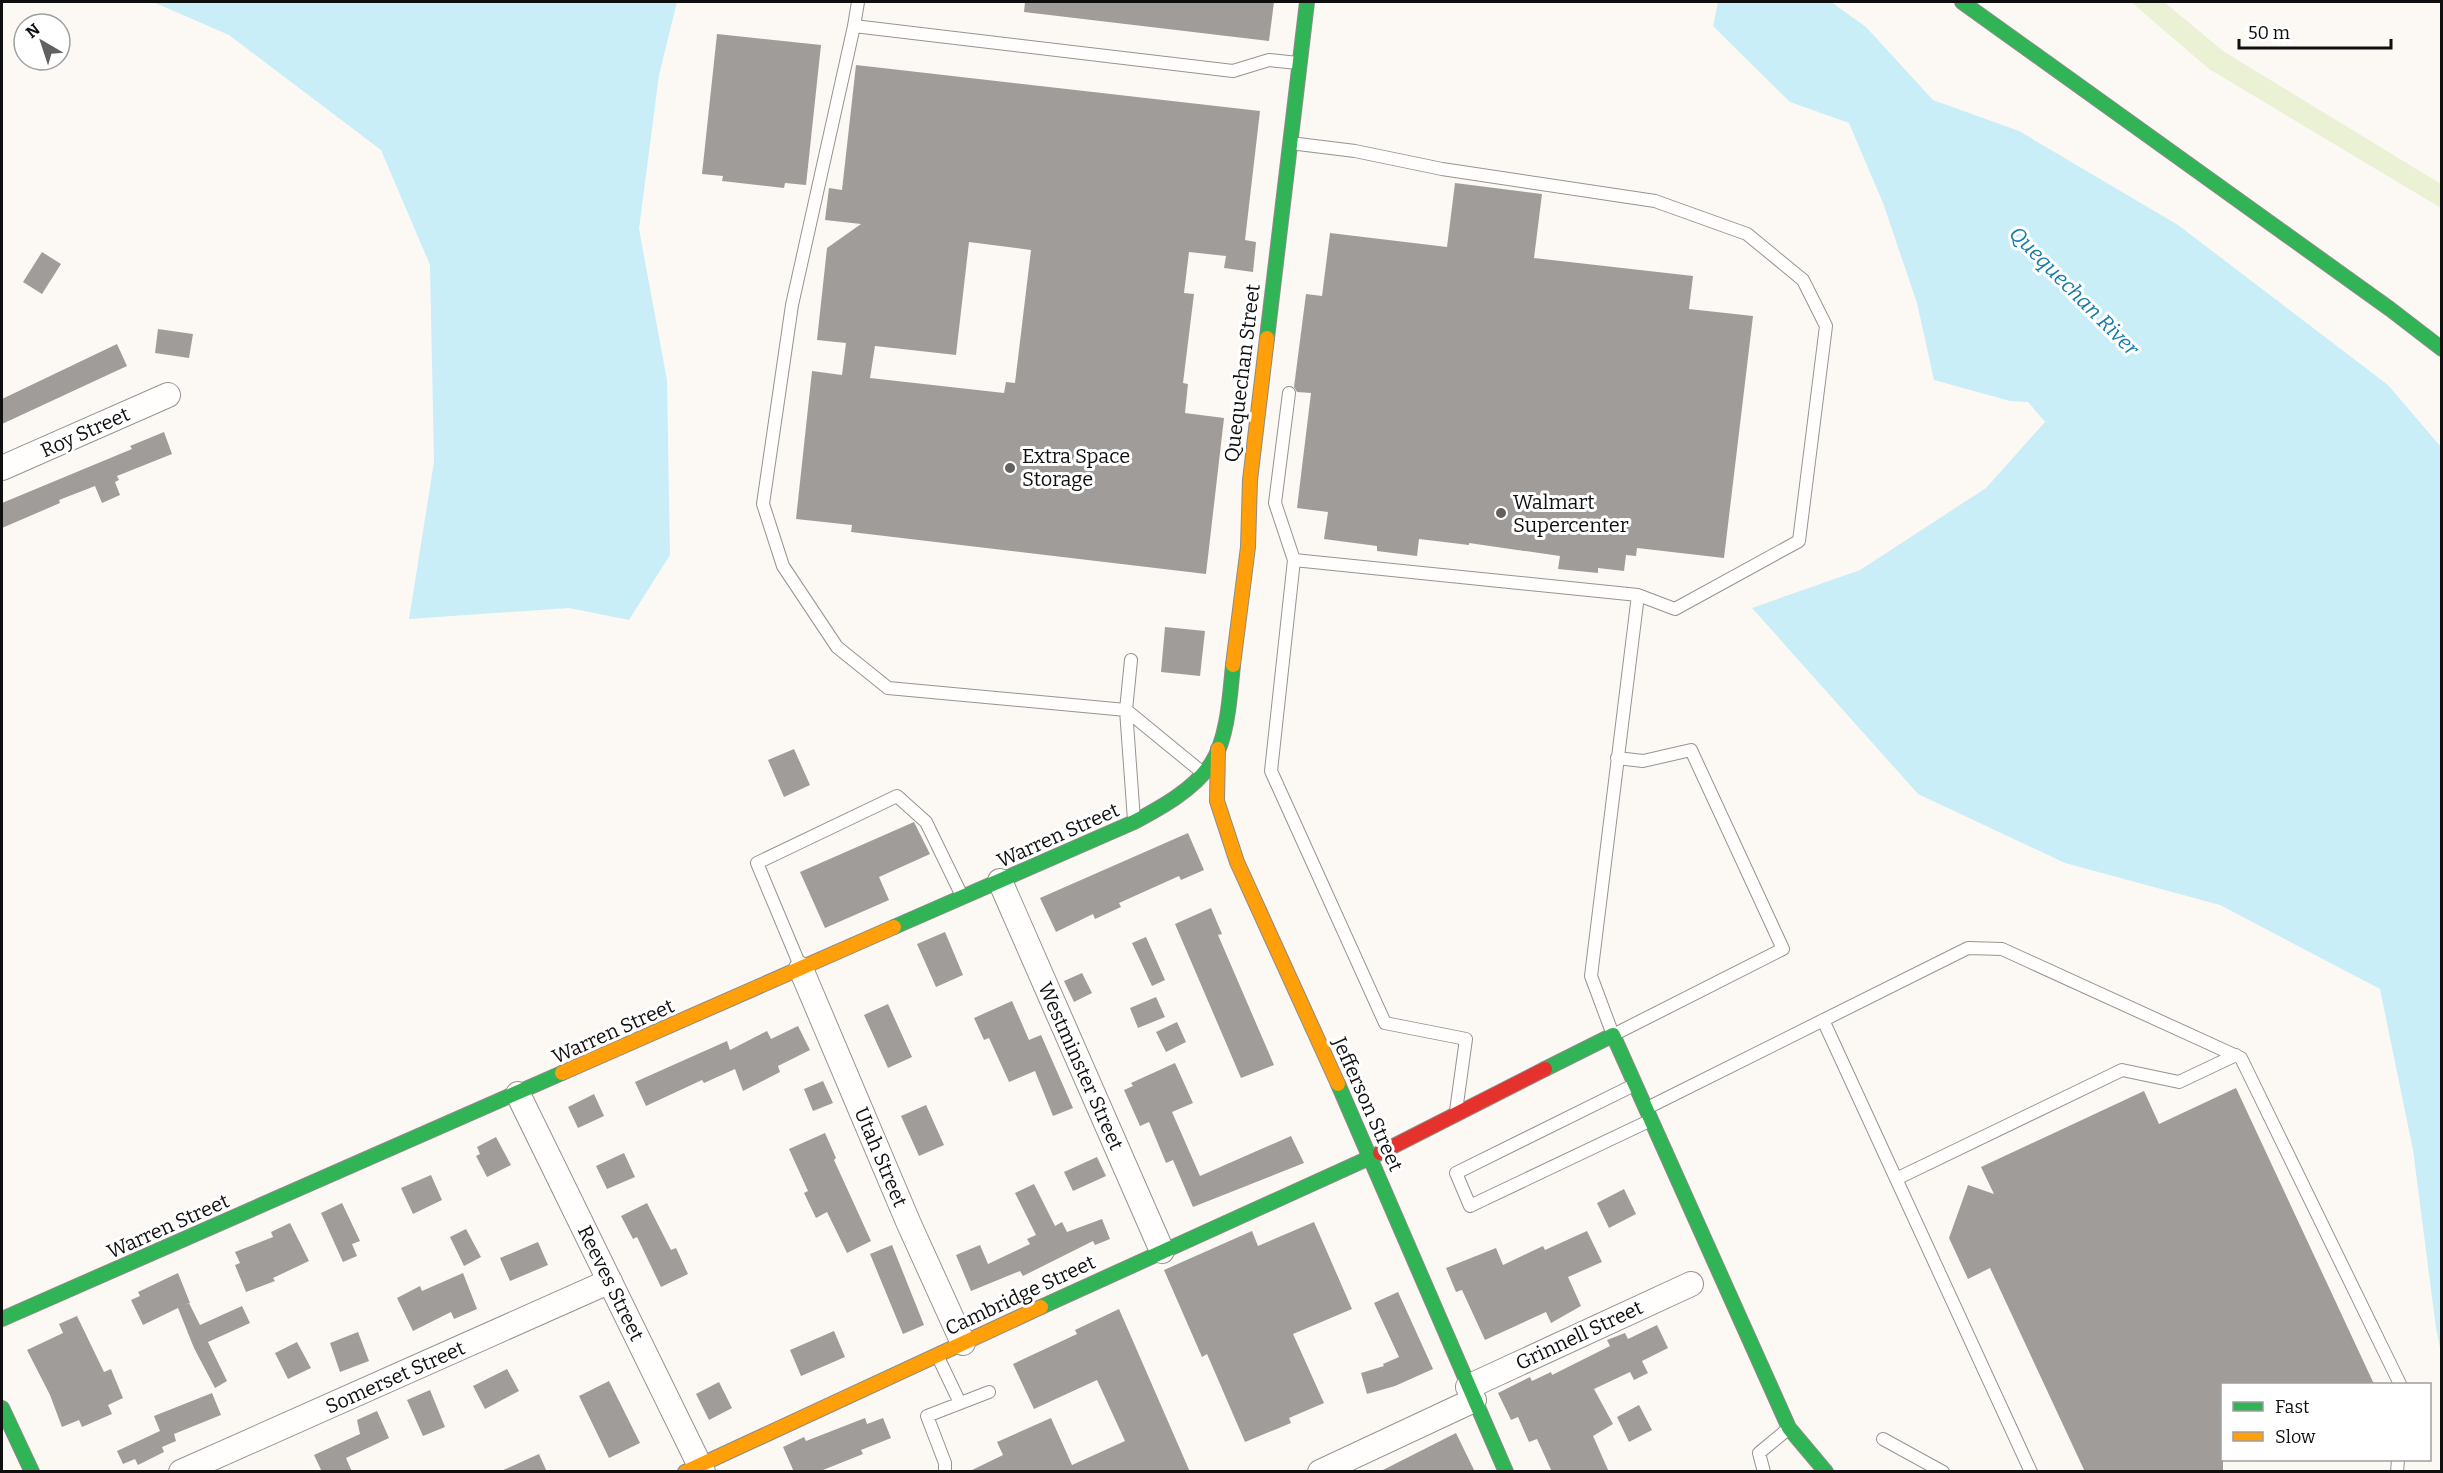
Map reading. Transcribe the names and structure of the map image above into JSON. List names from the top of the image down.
{
  "streets": {
    "main road": [
      "Quequechan Street",
      "Warren Street",
      "Jefferson Street",
      "Cambridge Street"
    ],
    "street": [
      "Roy Street",
      "Westminster Street",
      "Utah Street",
      "Reeves Street",
      "Grinnell Street",
      "Somerset Street"
    ]
  },
  "crossings": [
    ["Quequechan Street", "Warren Street"],
    ["Quequechan Street", "Jefferson Street"],
    ["Warren Street", "Westminster Street"],
    ["Warren Street", "Jefferson Street"],
    ["Warren Street", "Utah Street"],
    ["Warren Street", "Reeves Street"],
    ["Westminster Street", "Cambridge Street"],
    ["Jefferson Street", "Cambridge Street"],
    ["Jefferson Street", "Grinnell Street"],
    ["Utah Street", "Cambridge Street"],
    ["Reeves Street", "Cambridge Street"],
    ["Reeves Street", "Somerset Street"]
  ],
  "water": ["Quequechan River"],
  "places": ["Extra Space Storage", "Walmart Supercenter"],
  "legend": ["Fast", "Slow"],
  "scale_bar": "50 m",
  "north": "top left"
}
